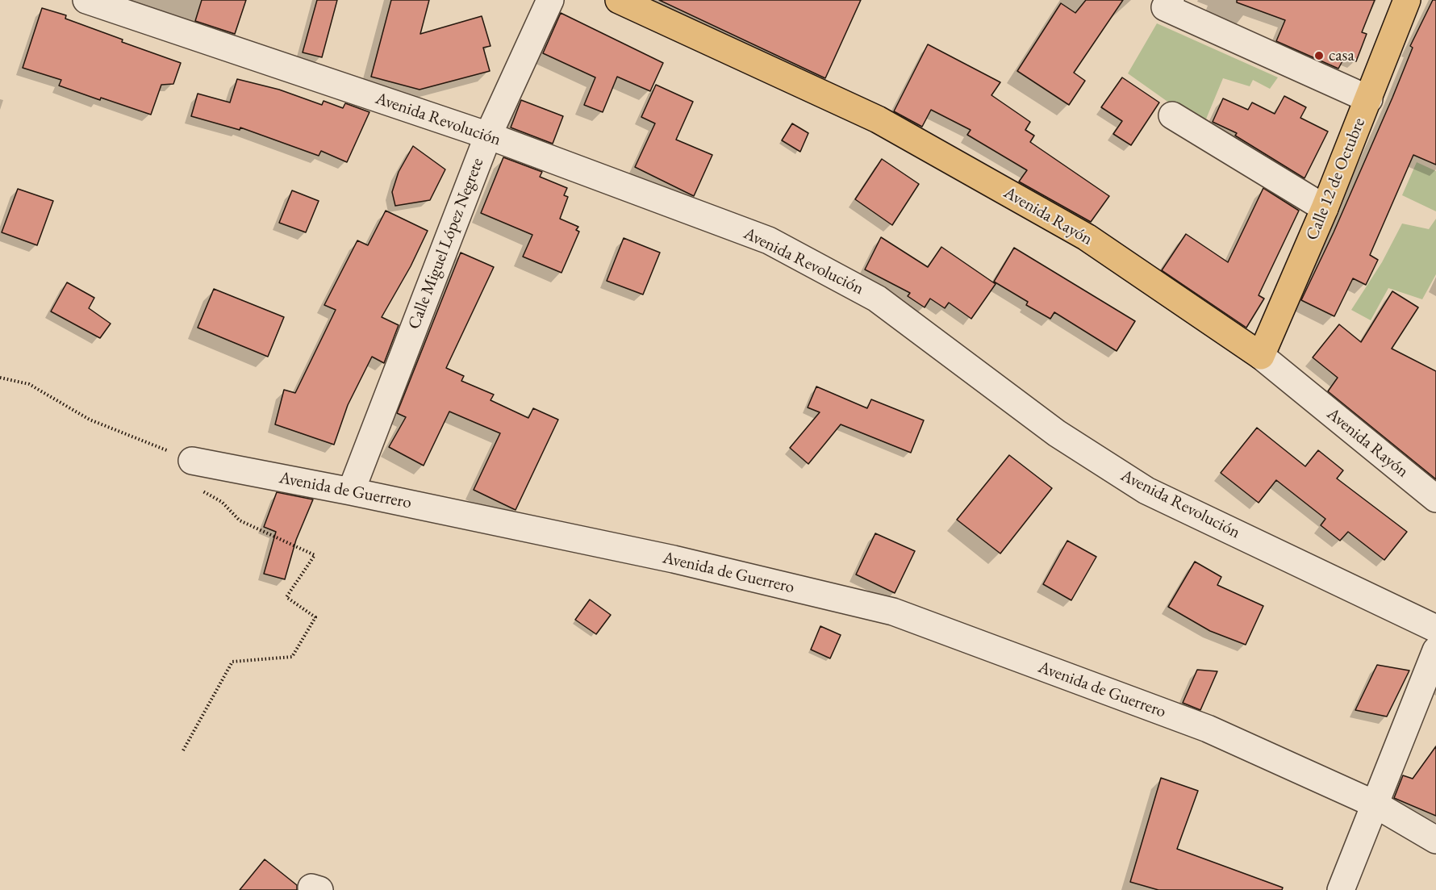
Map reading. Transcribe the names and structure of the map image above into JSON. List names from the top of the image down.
{
  "streets": {
    "main road": ["Calle 12 de Octubre", "Avenida Rayón"],
    "street": ["Avenida Revolución", "Calle Miguel López Negrete", "Avenida de Guerrero"]
  },
  "crossings": [
    ["Avenida Revolución", "Calle Miguel López Negrete"],
    ["Calle 12 de Octubre", "Avenida Rayón"],
    ["Calle Miguel López Negrete", "Avenida de Guerrero"]
  ],
  "places": ["casa"]
}
